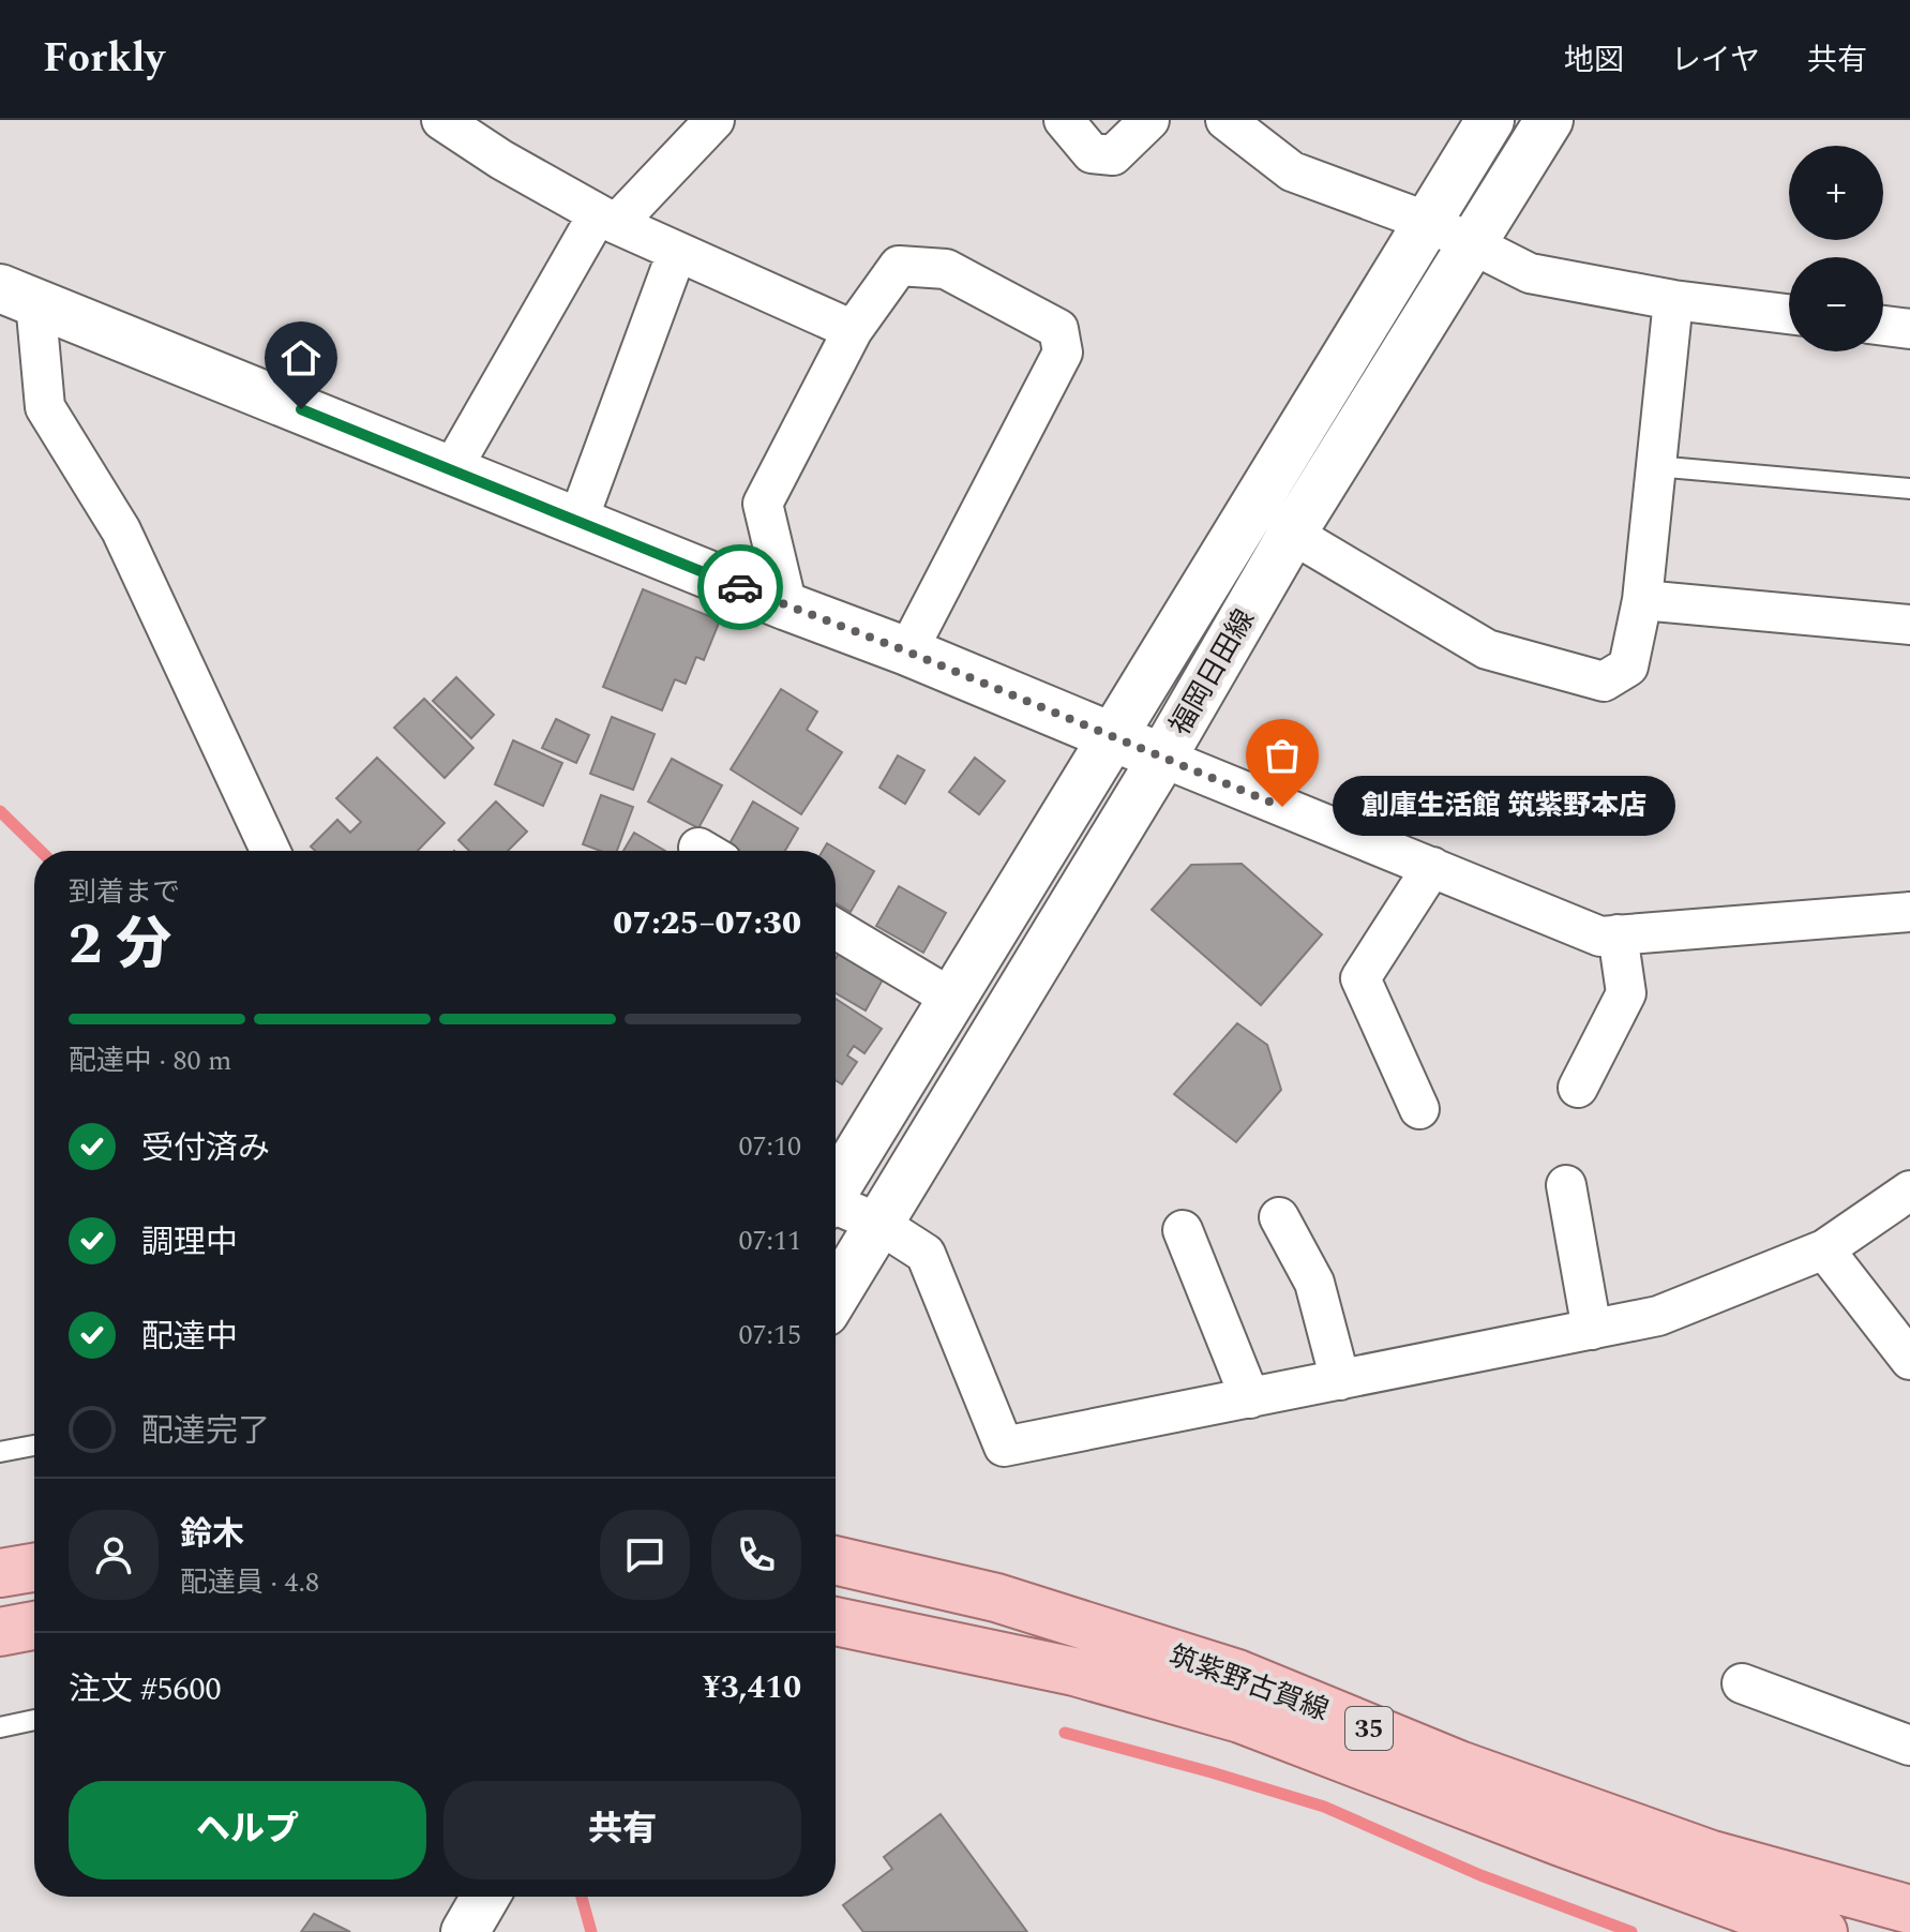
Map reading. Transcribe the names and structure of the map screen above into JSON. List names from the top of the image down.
{
  "streets": {
    "main road": ["福岡日田線", "筑紫野古賀線", "35"]
  },
  "places": ["創庫生活館 筑紫野本店"],
  "page": {
    "header": "Forkly",
    "nav": ["地図", "レイヤ", "共有"],
    "map_buttons": ["+", "−"],
    "bubble": "創庫生活館 筑紫野本店",
    "heading": ["2 分", "到着まで", "07:25–07:30"],
    "panel": [
      "鈴木",
      "配達員 · 4.8",
      "注文 #5600",
      "¥3,410"
    ],
    "bar": "配達中 · 80 m",
    "list": [
      ["受付済み", "07:10"],
      ["調理中", "07:11"],
      ["配達中", "07:15"],
      "配達完了"
    ],
    "buttons": ["ヘルプ", "共有"]
  }
}
